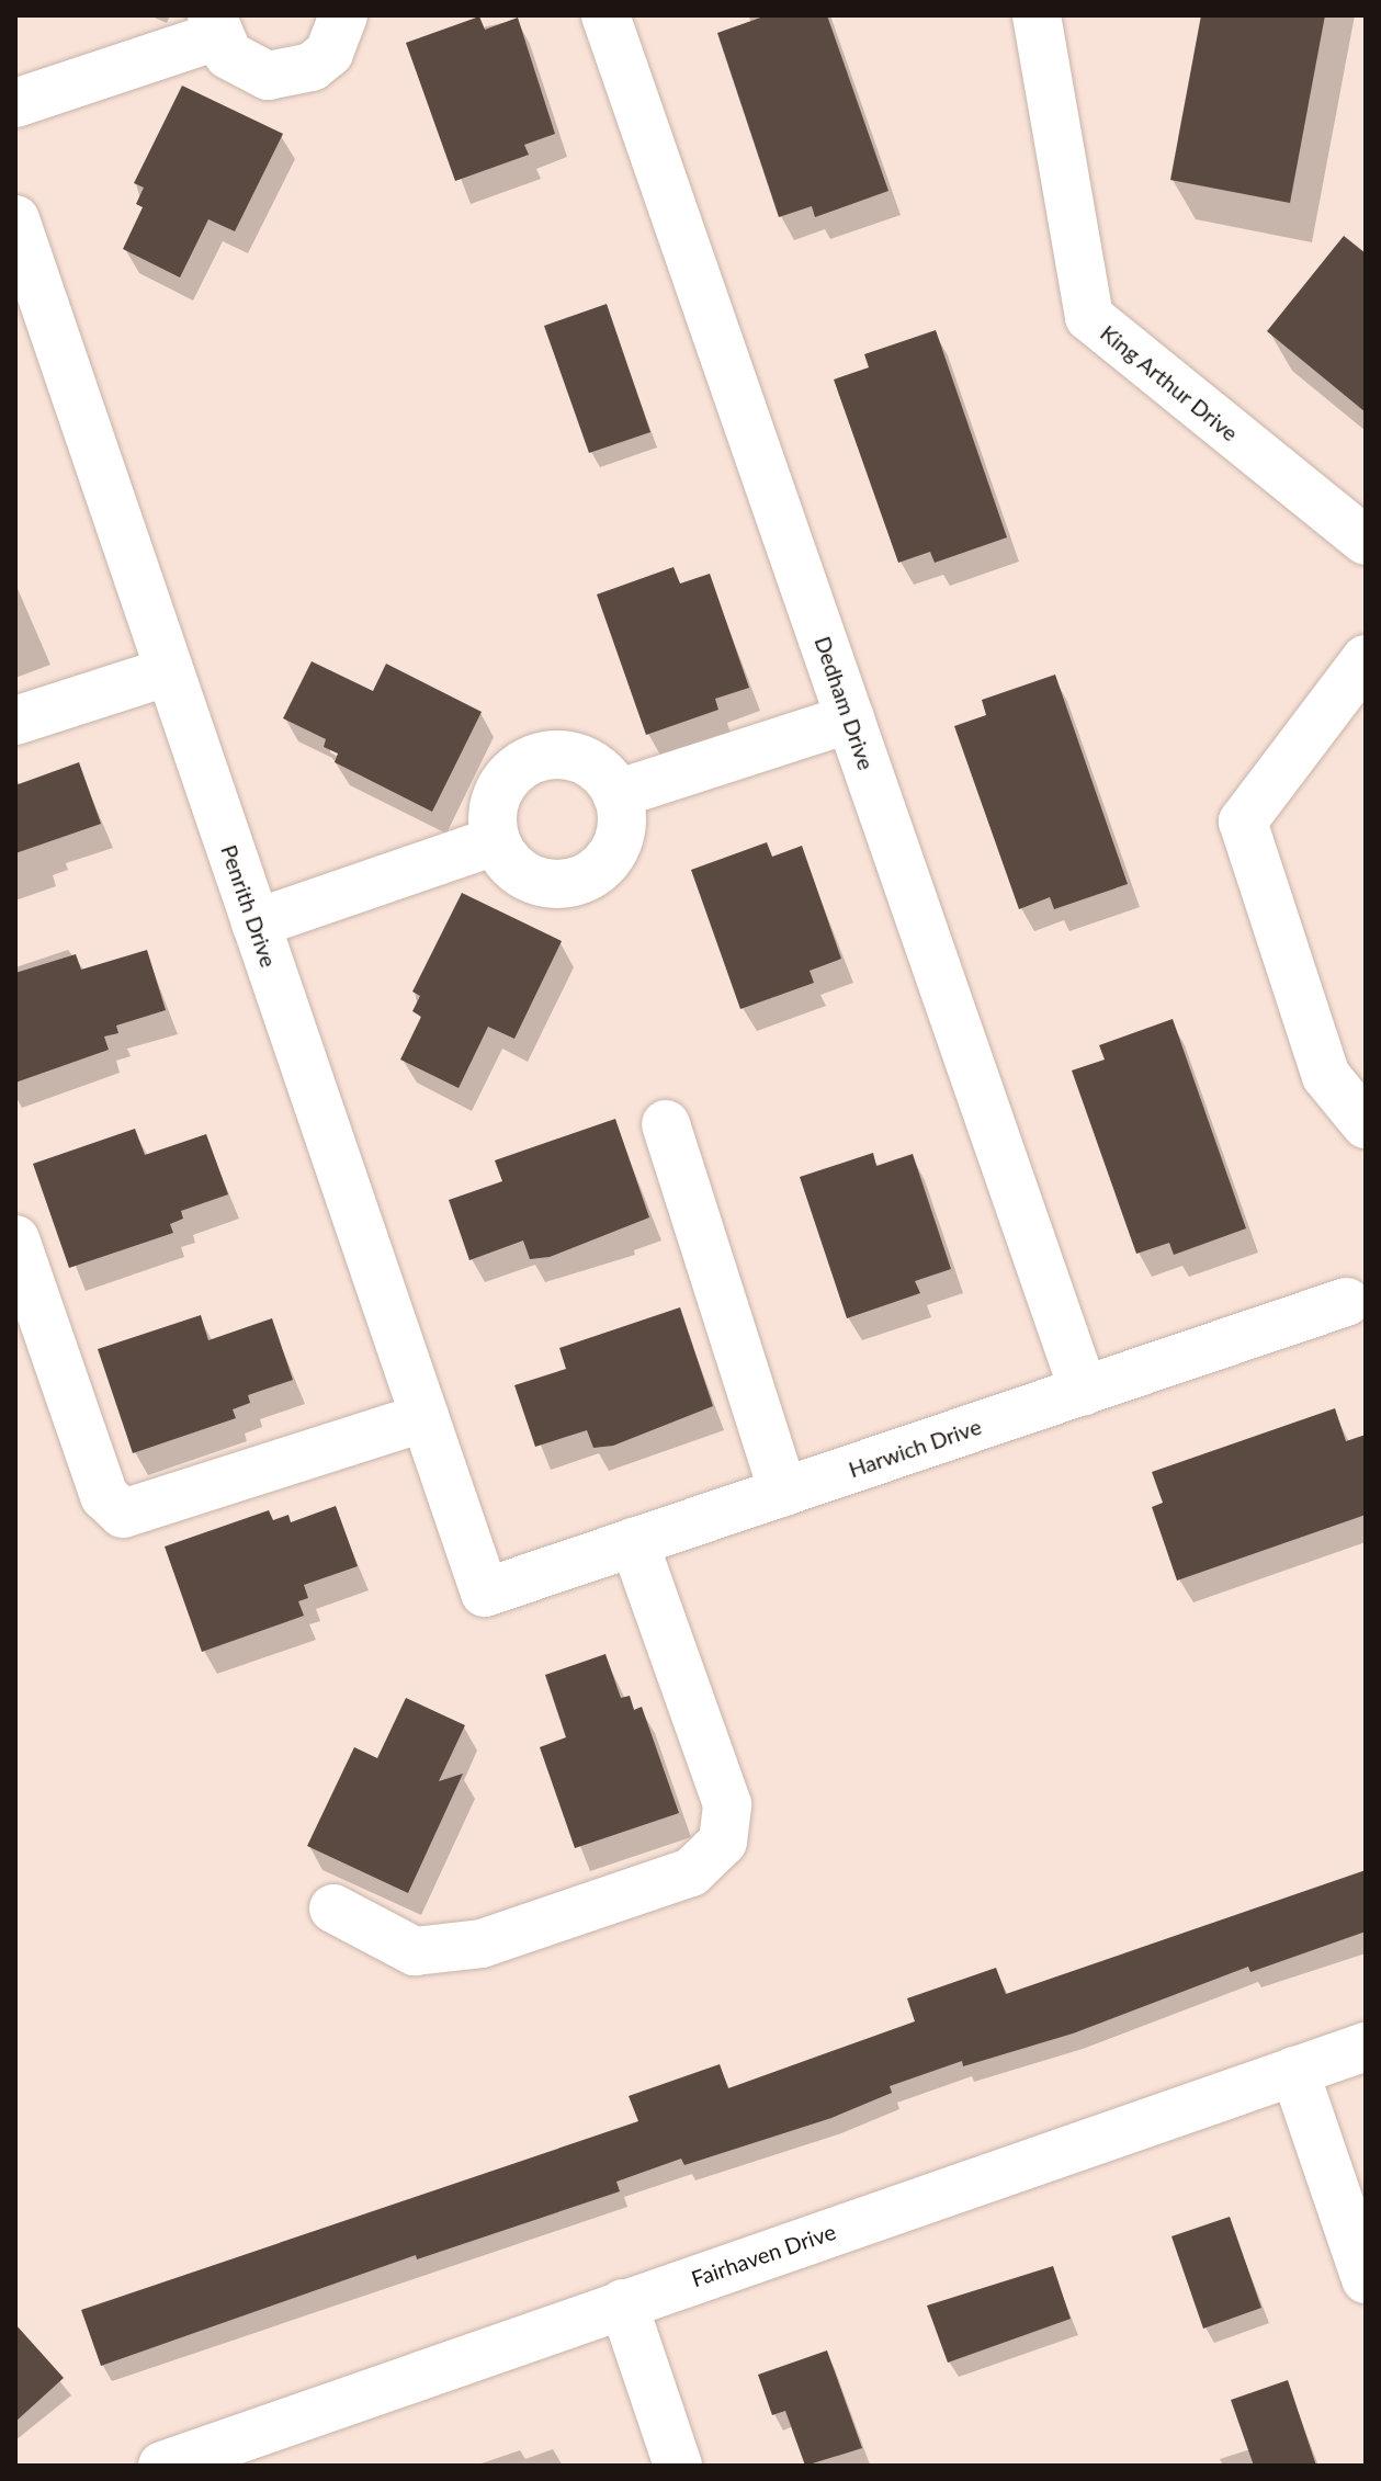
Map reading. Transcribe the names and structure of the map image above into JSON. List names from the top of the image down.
{
  "streets": {
    "street": [
      "King Arthur Drive",
      "Dedham Drive",
      "Penrith Drive",
      "Harwich Drive",
      "Fairhaven Drive"
    ]
  },
  "crossings": [
    ["Dedham Drive", "Harwich Drive"],
    ["Penrith Drive", "Harwich Drive"]
  ]
}
